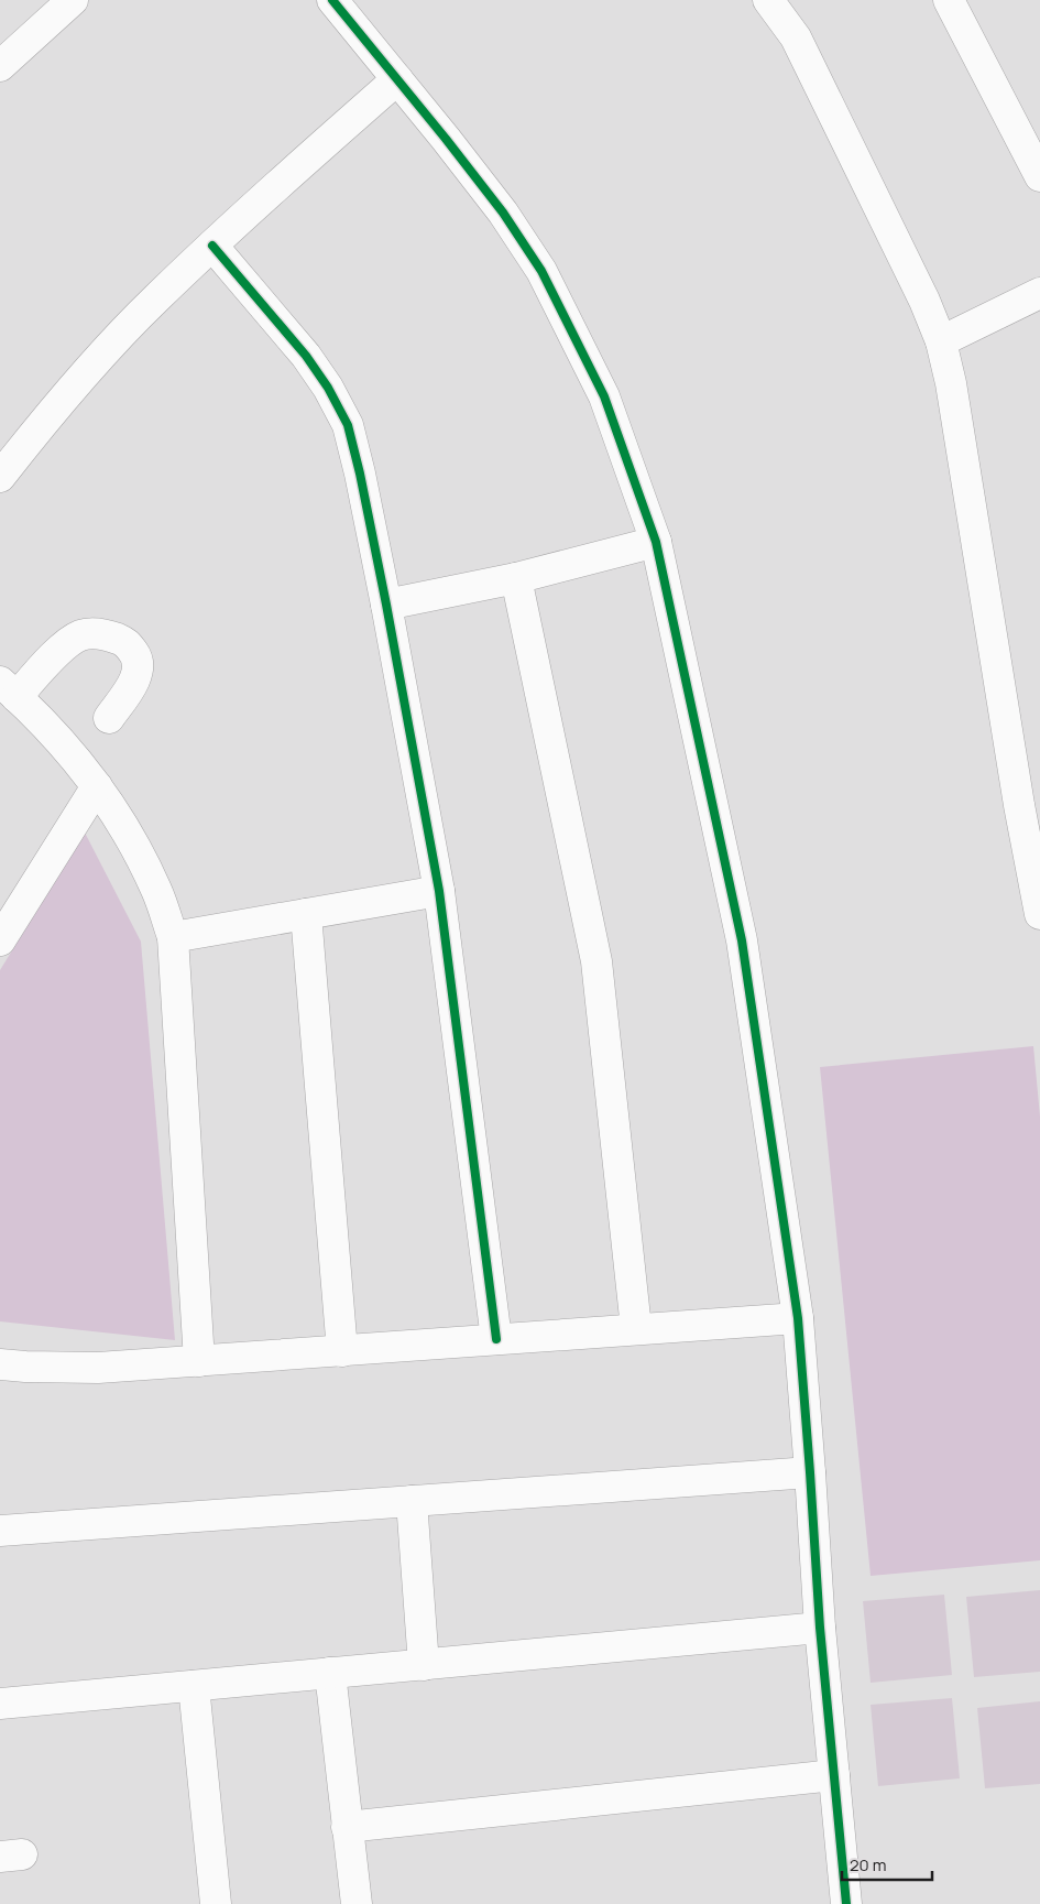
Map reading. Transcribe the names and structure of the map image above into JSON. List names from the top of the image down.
{
  "scale_bar": "20 m"
}
